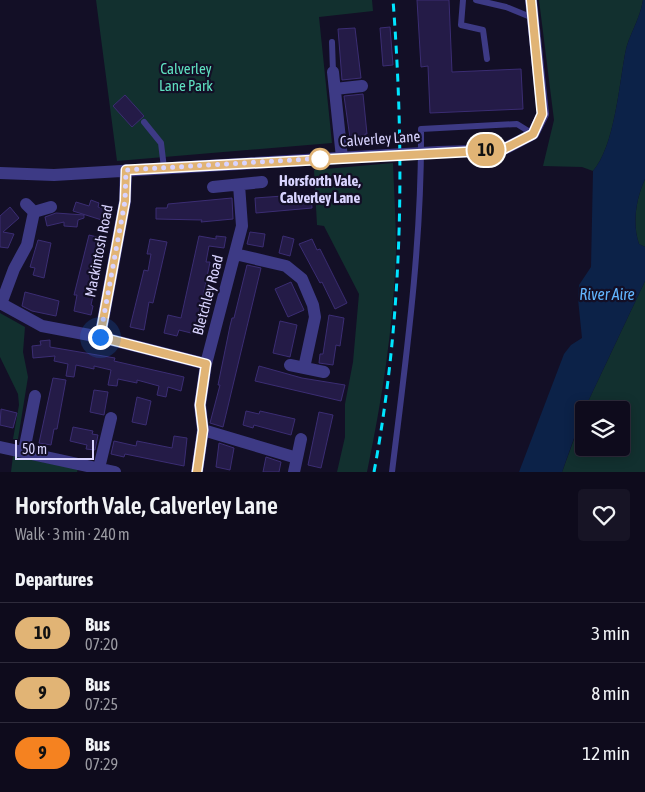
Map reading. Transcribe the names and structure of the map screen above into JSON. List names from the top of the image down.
{
  "streets": {
    "street": ["Calverley Lane", "Mackintosh Road", "Bletchley Road"]
  },
  "crossings": [
    ["Calverley Lane", "Mackintosh Road"]
  ],
  "water": ["River Aire"],
  "parks": ["Calverley Lane Park"],
  "places": ["Horsforth Vale, Calverley Lane"],
  "lines": ["bus line 10"],
  "scale_bar": "50 m",
  "page": {
    "on_map": "10",
    "scale": "50 m",
    "heading": [
      ["Horsforth Vale, Calverley Lane", "Walk · 3 min · 240 m"],
      "Departures"
    ],
    "list": [
      {
        "mark": "10",
        "name": "Bus",
        "note": "07:20",
        "value": "3 min"
      },
      {
        "mark": "9",
        "name": "Bus",
        "note": "07:25",
        "value": "8 min"
      },
      {
        "mark": "9",
        "name": "Bus",
        "note": "07:29",
        "value": "12 min"
      }
    ]
  }
}
